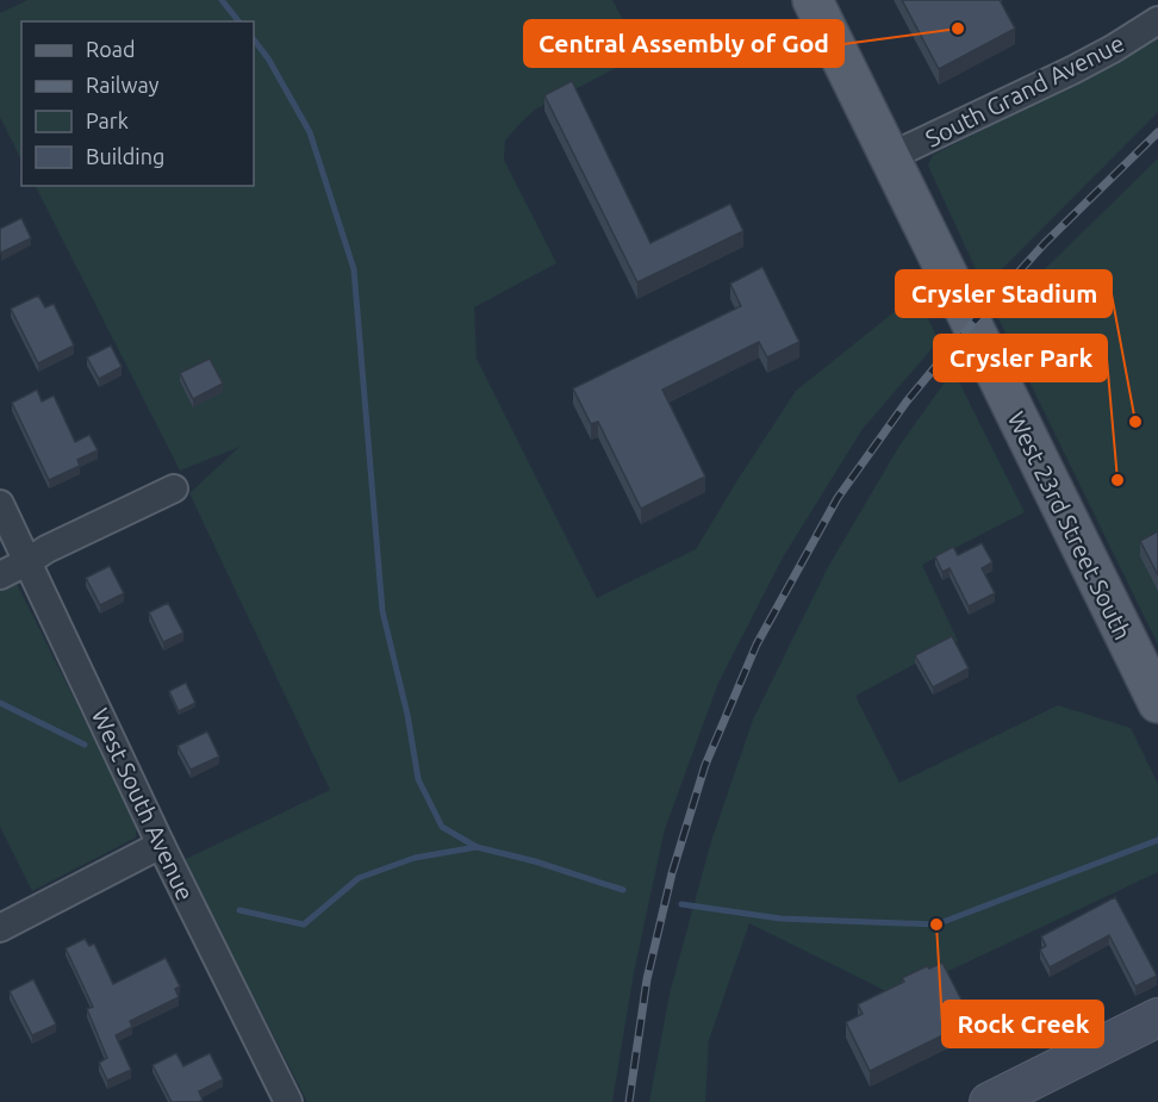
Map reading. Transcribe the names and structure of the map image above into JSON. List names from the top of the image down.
{
  "streets": {
    "main road": ["West 23rd Street South"],
    "street": ["South Grand Avenue", "West South Avenue"]
  },
  "crossings": [
    ["South Grand Avenue", "West 23rd Street South"]
  ],
  "places": [
    "Central Assembly of God",
    "Crysler Stadium",
    "Crysler Park",
    "Rock Creek"
  ],
  "legend": [
    "Road",
    "Railway",
    "Park",
    "Building"
  ]
}
